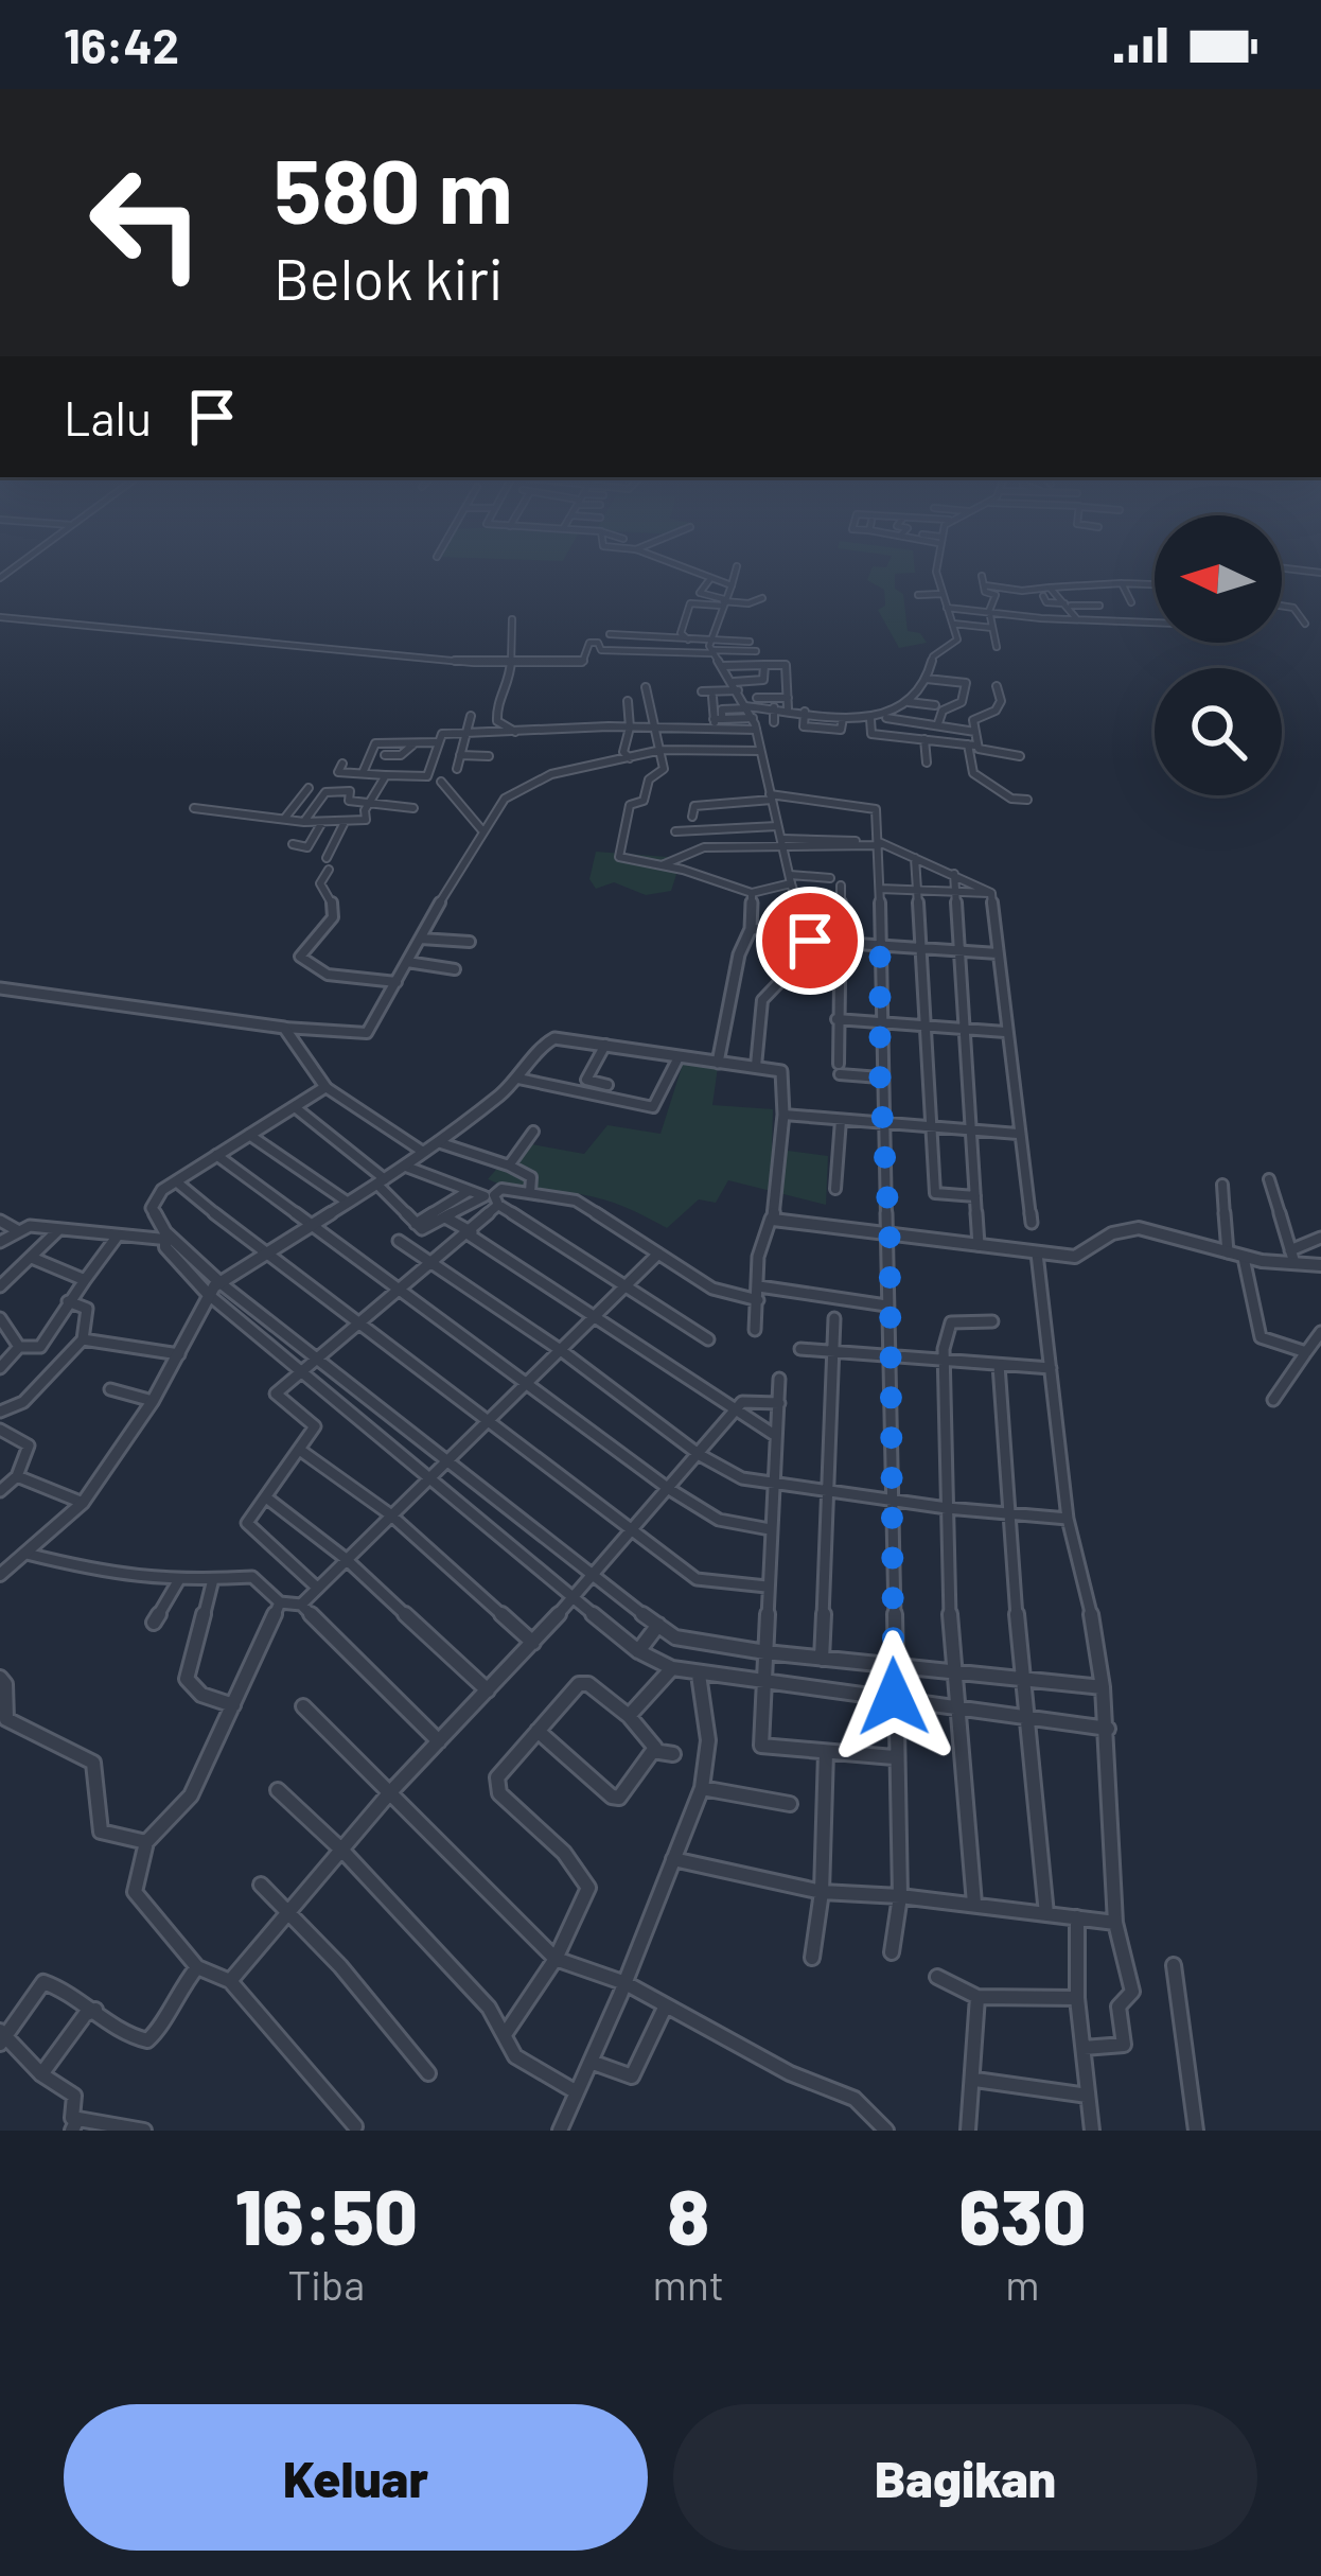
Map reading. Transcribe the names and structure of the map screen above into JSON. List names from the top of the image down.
{
  "north": "left",
  "page": {
    "status": "16:42",
    "turn": ["580 m", "Belok kiri"],
    "then": "Lalu",
    "eta": [
      "16:50",
      "Tiba",
      "8",
      "mnt",
      "630",
      "m"
    ],
    "buttons": ["Keluar", "Bagikan"]
  }
}
